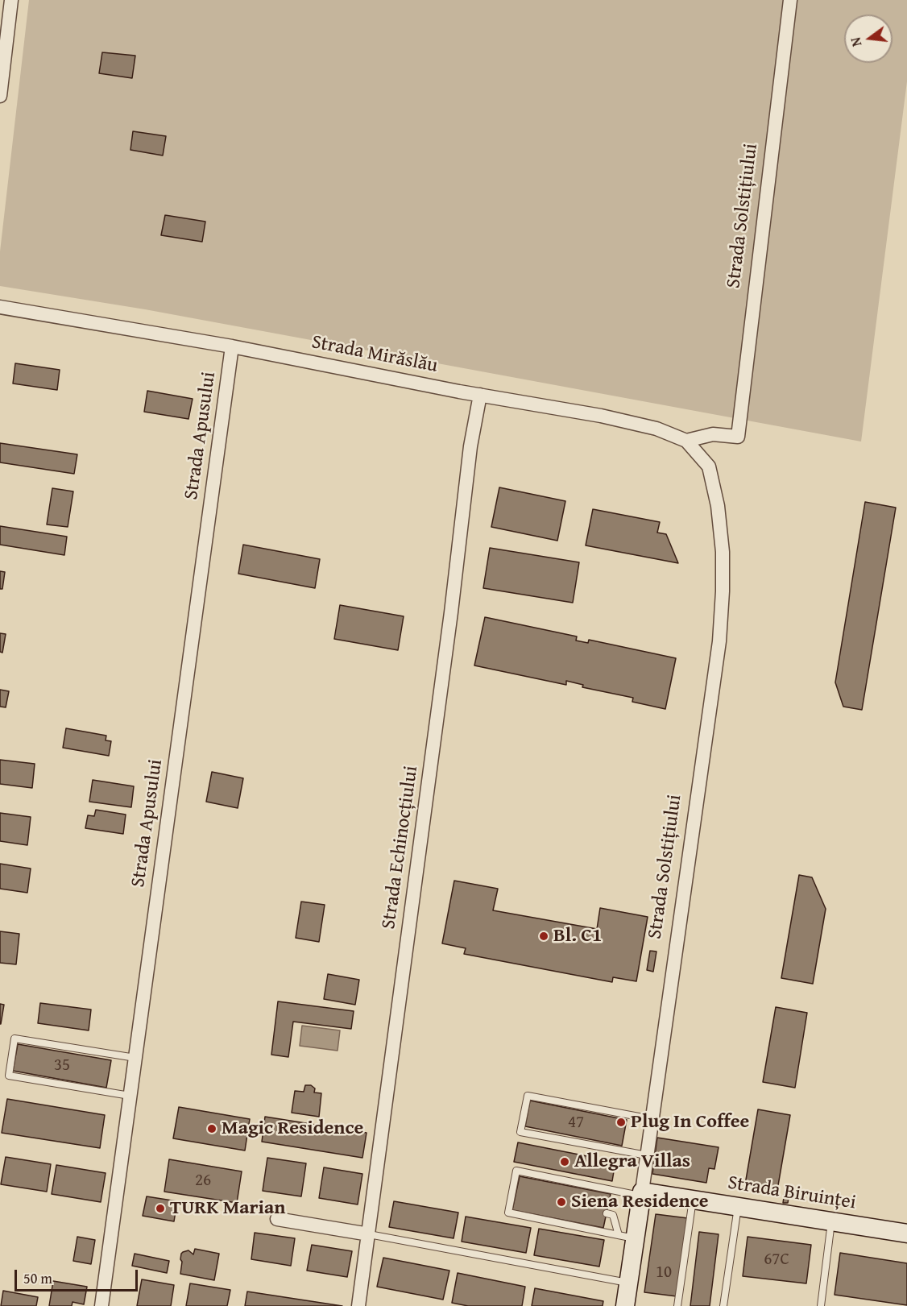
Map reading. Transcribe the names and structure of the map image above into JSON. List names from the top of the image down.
{
  "streets": {
    "street": [
      "Strada Solstițiului",
      "Strada Mirăslău",
      "Strada Apusului",
      "Strada Echinocțiului",
      "Strada Biruinței"
    ]
  },
  "crossings": [
    ["Strada Solstițiului", "Strada Mirăslău"],
    ["Strada Solstițiului", "Strada Biruinței"],
    ["Strada Mirăslău", "Strada Apusului"],
    ["Strada Mirăslău", "Strada Echinocțiului"]
  ],
  "places": [
    "Bl. C1",
    "Plug In Coffee",
    "Magic Residence",
    "Allegra Villas",
    "Siena Residence",
    "TURK Marian"
  ],
  "house_numbers": [
    "35",
    "47",
    "26",
    "67C",
    "10"
  ],
  "scale_bar": "50 m",
  "north": "left"
}
